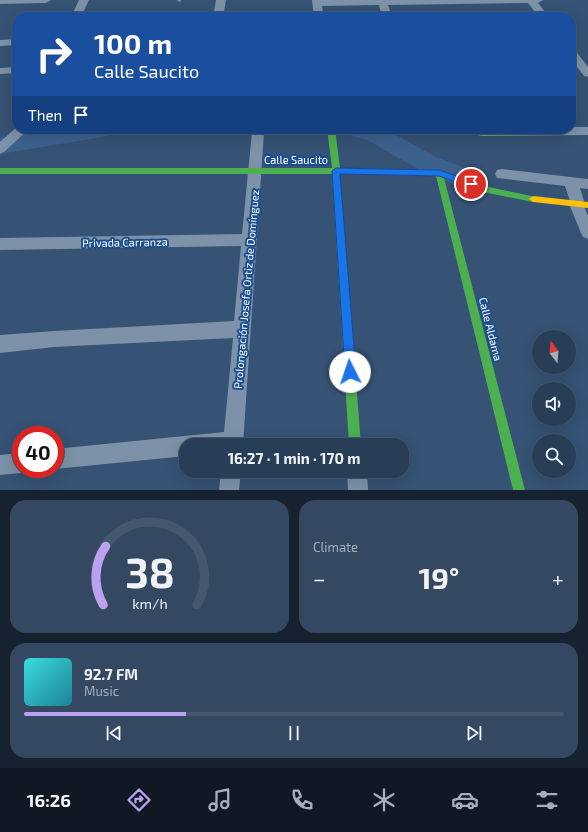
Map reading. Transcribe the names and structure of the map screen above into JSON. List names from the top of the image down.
{
  "streets": {
    "street": [
      "Calle Saucito",
      "Privada Carranza",
      "Prolongación Josefa Ortiz de Domínguez",
      "Calle Aldama"
    ]
  },
  "crossings": [
    ["Calle Saucito", "Prolongación Josefa Ortiz de Domínguez"],
    ["Calle Saucito", "Calle Aldama"],
    ["Privada Carranza", "Prolongación Josefa Ortiz de Domínguez"]
  ],
  "north": "top",
  "page": {
    "turn": ["100 m", "Calle Saucito"],
    "then": "Then",
    "limit": "40",
    "trip": "16:27 · 1 min · 170 m",
    "tile": "Climate",
    "heat": ["−", "19°", "+"],
    "song": ["92.7 FM", "Music"],
    "tabs": "16:26",
    "gauge": ["38", "km/h"]
  }
}
